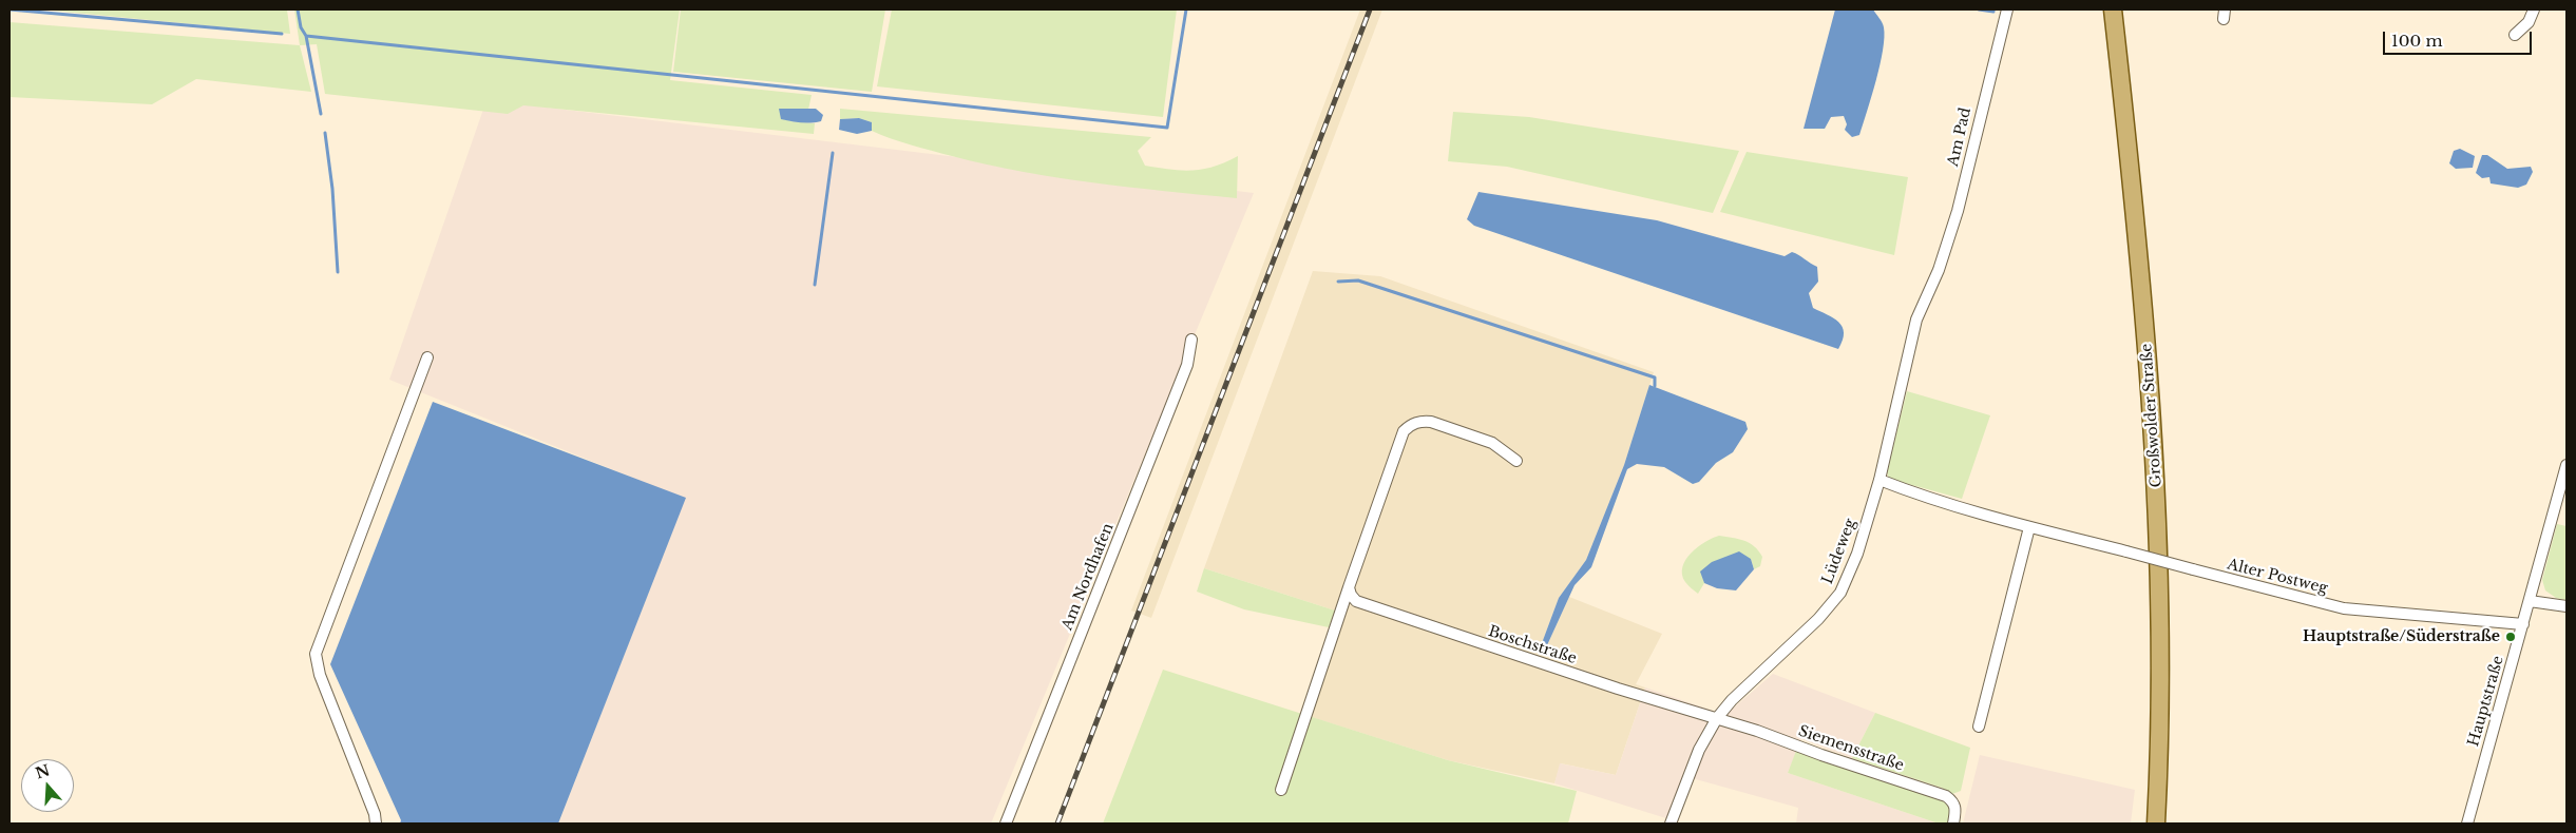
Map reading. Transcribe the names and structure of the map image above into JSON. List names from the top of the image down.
{
  "streets": {
    "main road": ["Großwolder Straße"],
    "street": [
      "Am Pad",
      "Lüdeweg",
      "Am Nordhafen",
      "Alter Postweg",
      "Boschstraße",
      "Hauptstraße",
      "Siemensstraße"
    ]
  },
  "crossings": [
    ["Am Pad", "Lüdeweg"],
    ["Lüdeweg", "Alter Postweg"],
    ["Lüdeweg", "Boschstraße"],
    ["Lüdeweg", "Siemensstraße"],
    ["Alter Postweg", "Hauptstraße"],
    ["Boschstraße", "Siemensstraße"]
  ],
  "places": ["Hauptstraße/Süderstraße"],
  "scale_bar": "100 m",
  "north": "top"
}
